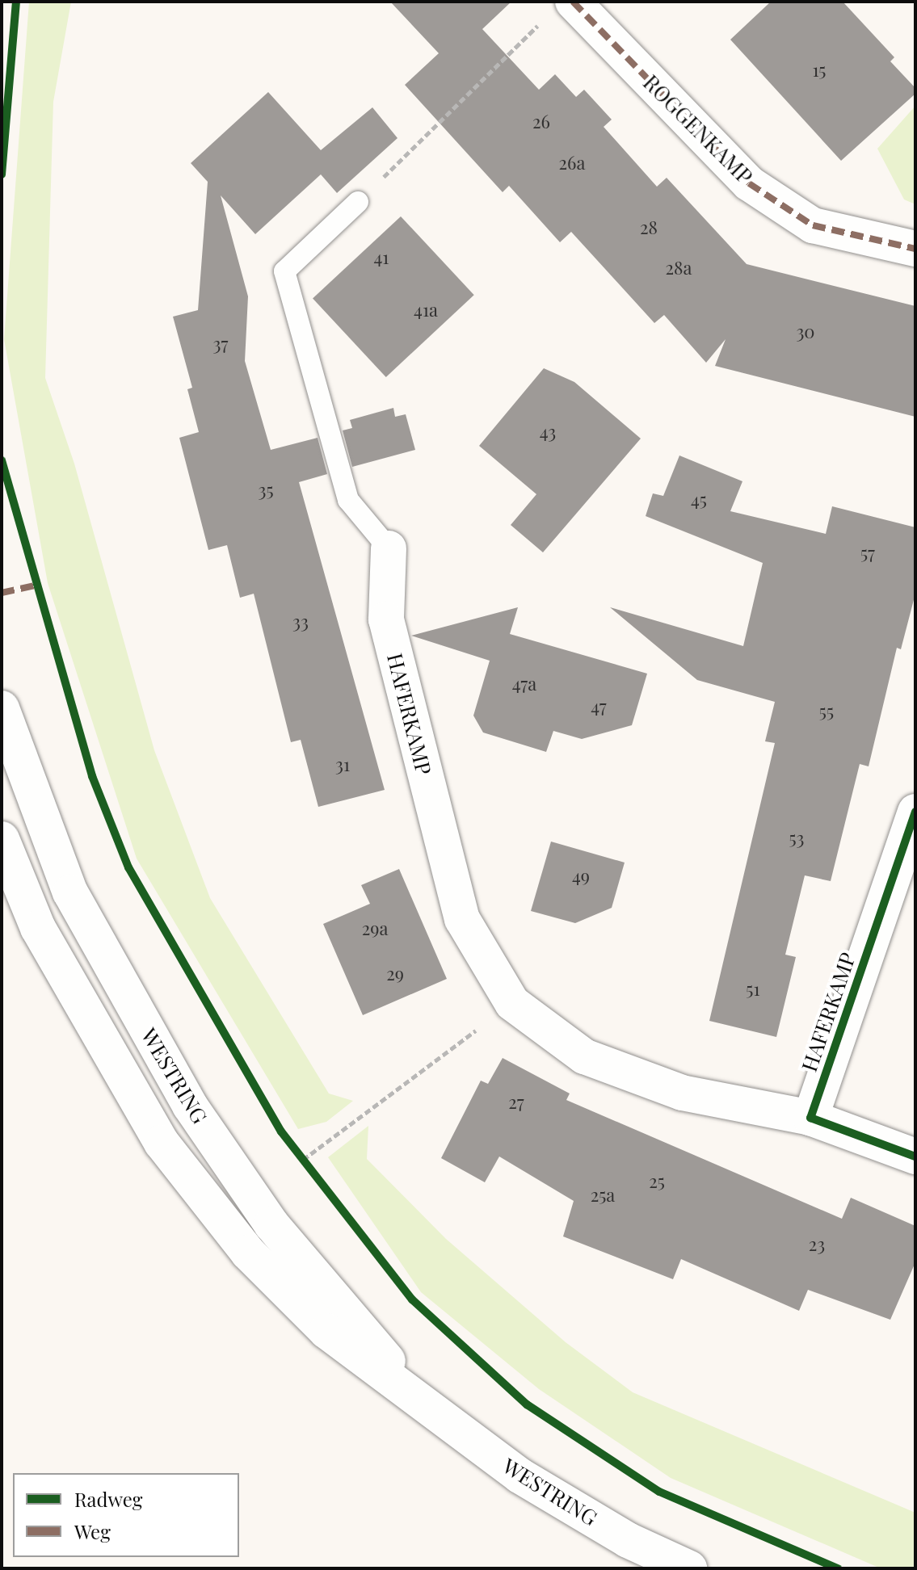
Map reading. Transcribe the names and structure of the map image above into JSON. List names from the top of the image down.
{
  "streets": {
    "street": ["ROGGENKAMP", "HAFERKAMP", "WESTRING"]
  },
  "house_numbers": [
    "15",
    "26",
    "26a",
    "28",
    "41",
    "28a",
    "41a",
    "30",
    "37",
    "43",
    "35",
    "45",
    "57",
    "33",
    "47a",
    "47",
    "55",
    "31",
    "53",
    "49",
    "29a",
    "29",
    "51",
    "27",
    "25",
    "25a",
    "23"
  ],
  "legend": ["Radweg", "Weg"]
}
